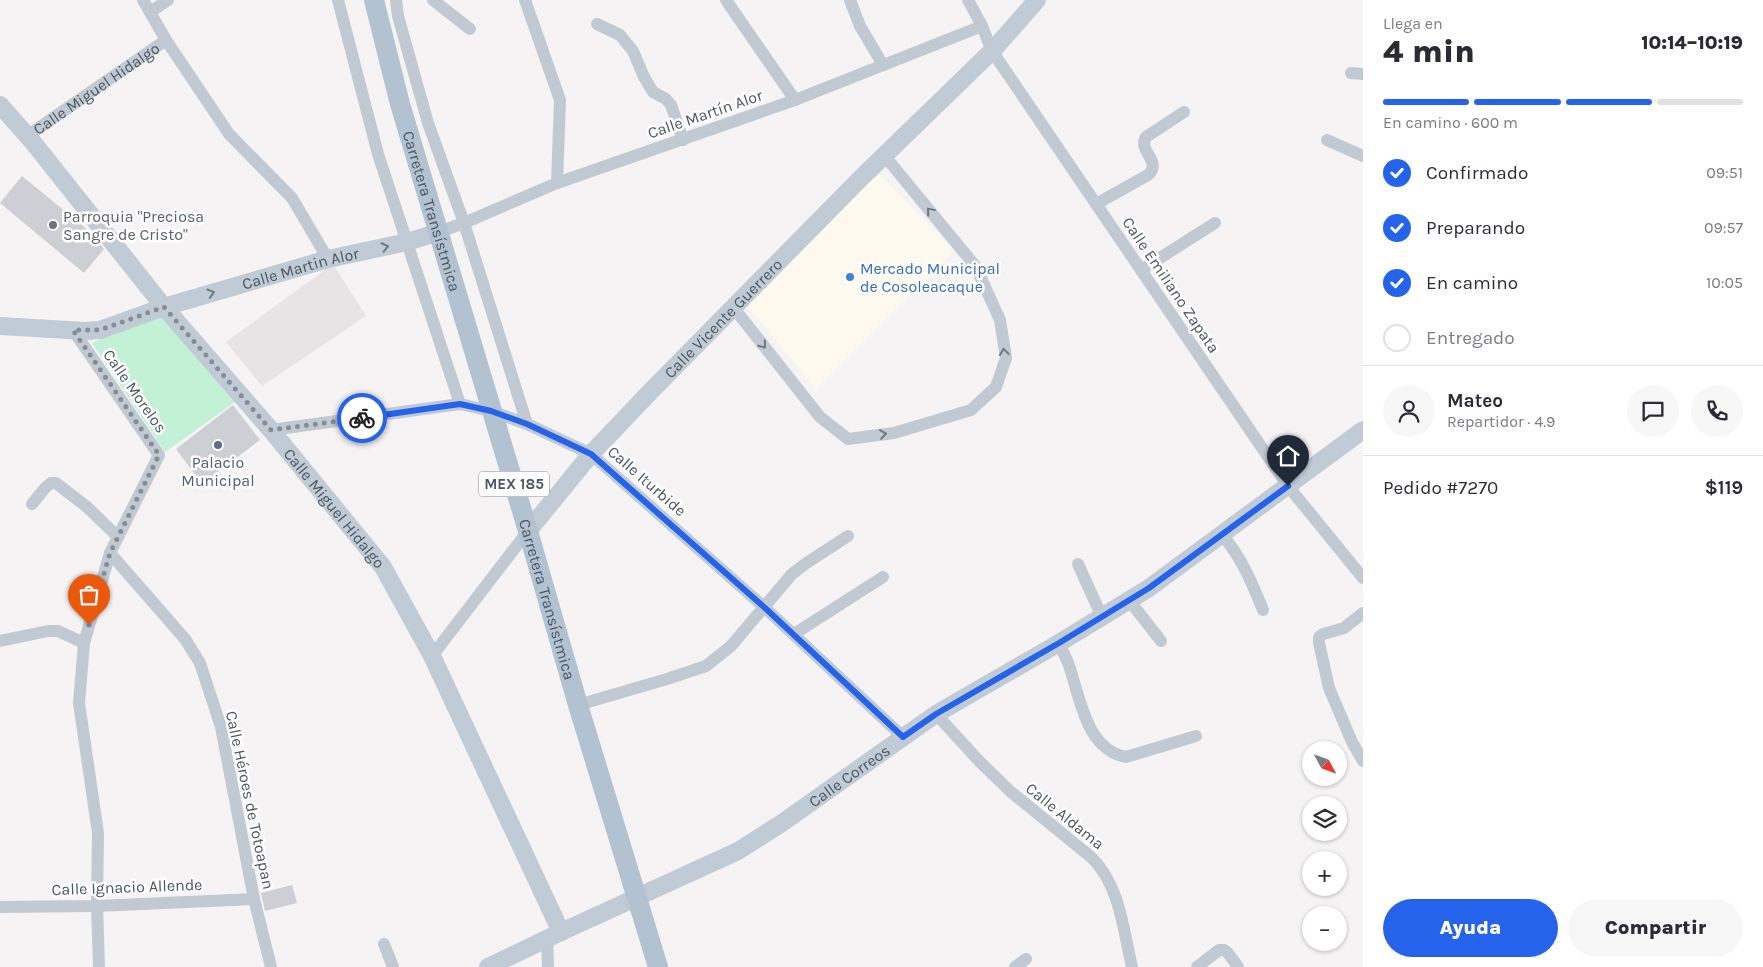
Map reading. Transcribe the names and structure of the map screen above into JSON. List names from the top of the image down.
{
  "streets": {
    "main road": [
      "Calle Miguel Hidalgo",
      "Carretera Transístmica",
      "Calle Martin Alor",
      "Calle Vicente Guerrero",
      "MEX 185",
      "Calle Correos"
    ],
    "street": [
      "Calle Martín Alor",
      "Calle Emiliano Zapata",
      "Calle Morelos",
      "Calle Iturbide",
      "Calle Héroes de Totoapan",
      "Calle Aldama",
      "Calle Ignacio Allende"
    ]
  },
  "crossings": [
    ["Calle Miguel Hidalgo", "Calle Martin Alor"],
    ["Calle Miguel Hidalgo", "Calle Vicente Guerrero"],
    ["Calle Miguel Hidalgo", "Calle Iturbide"],
    ["Calle Miguel Hidalgo", "Calle Correos"],
    ["Calle Martín Alor", "Carretera Transístmica"],
    ["Calle Martín Alor", "Calle Martin Alor"],
    ["Calle Martín Alor", "Calle Emiliano Zapata"],
    ["Carretera Transístmica", "Calle Martin Alor"],
    ["Carretera Transístmica", "Calle Vicente Guerrero"],
    ["Carretera Transístmica", "Calle Iturbide"],
    ["Carretera Transístmica", "Calle Correos"],
    ["Calle Martin Alor", "Calle Morelos"],
    ["Calle Emiliano Zapata", "Calle Vicente Guerrero"],
    ["Calle Emiliano Zapata", "Calle Correos"],
    ["Calle Vicente Guerrero", "Calle Iturbide"],
    ["Calle Morelos", "Calle Héroes de Totoapan"],
    ["Calle Morelos", "Calle Ignacio Allende"],
    ["Calle Iturbide", "Calle Correos"],
    ["Calle Correos", "Calle Aldama"],
    ["Calle Héroes de Totoapan", "Calle Ignacio Allende"]
  ],
  "one_way": ["Calle Martin Alor"],
  "places": ["Parroquia \"Preciosa Sangre de Cristo\"", "Mercado Municipal de Cosoleacaque", "Palacio Municipal"],
  "north": "bottom right",
  "page": {
    "heading": ["4 min", "Llega en", "10:14–10:19"],
    "panel": [
      "Mateo",
      "Repartidor · 4.9",
      "Pedido #7270",
      "$119"
    ],
    "bar": "En camino · 600 m",
    "list": [
      ["Confirmado", "09:51"],
      ["Preparando", "09:57"],
      ["En camino", "10:05"],
      "Entregado"
    ],
    "map_buttons": ["+", "−"],
    "buttons": ["Ayuda", "Compartir"]
  }
}
